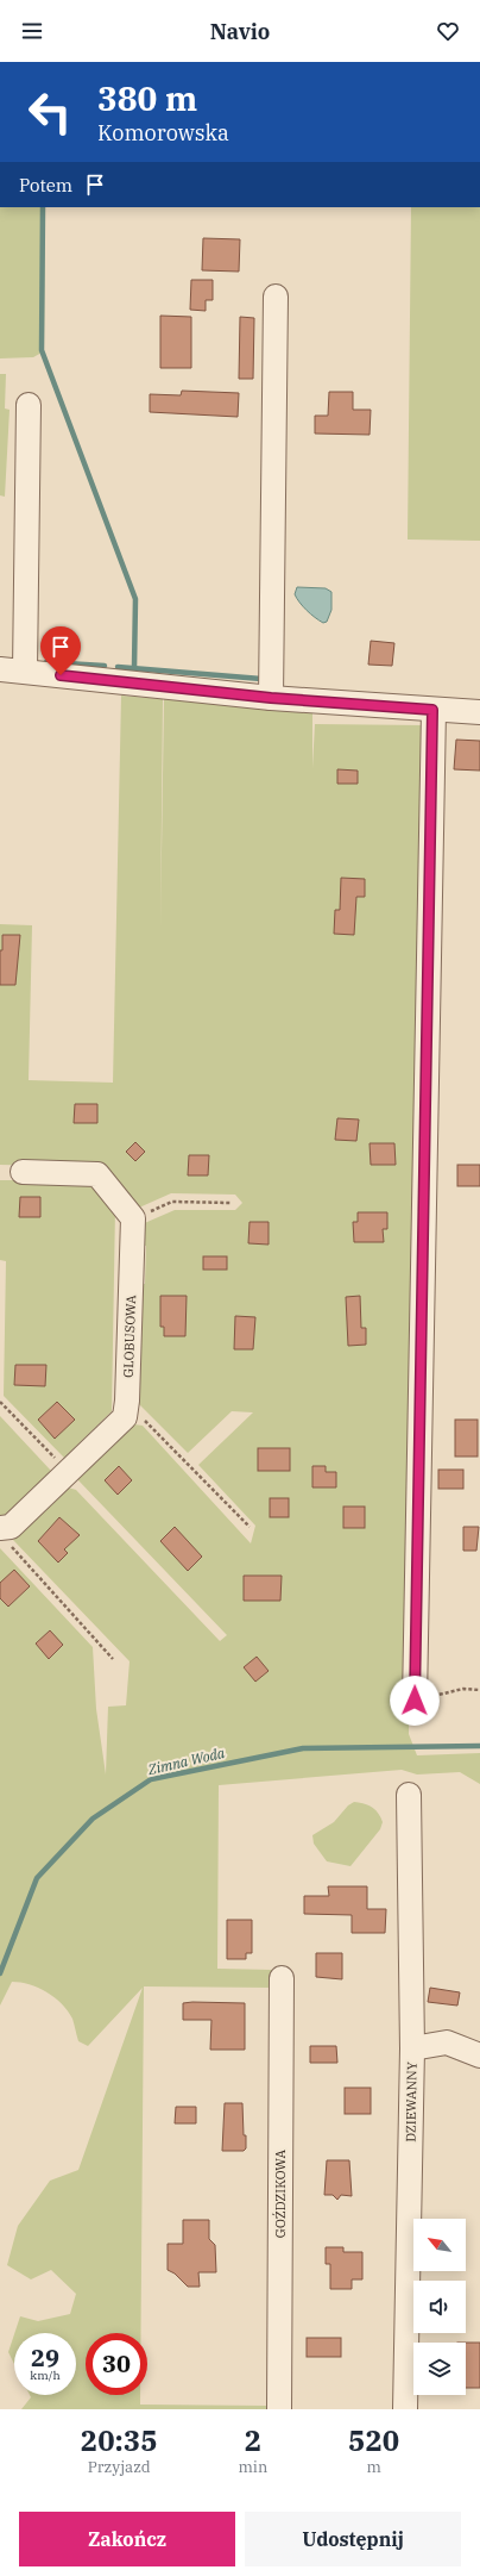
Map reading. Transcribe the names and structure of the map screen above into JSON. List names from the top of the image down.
{
  "streets": {
    "street": ["GLOBUSOWA", "DZIEWANNY", "GOŹDZIKOWA"]
  },
  "water": ["Zimna Woda"],
  "north": "top left",
  "page": {
    "header": "Navio",
    "turn": ["380 m", "Komorowska"],
    "then": "Potem",
    "speed": "29 km/h",
    "limit": "30",
    "eta": [
      "20:35",
      "Przyjazd",
      "2",
      "min",
      "520",
      "m"
    ],
    "buttons": ["Zakończ", "Udostępnij"]
  }
}
